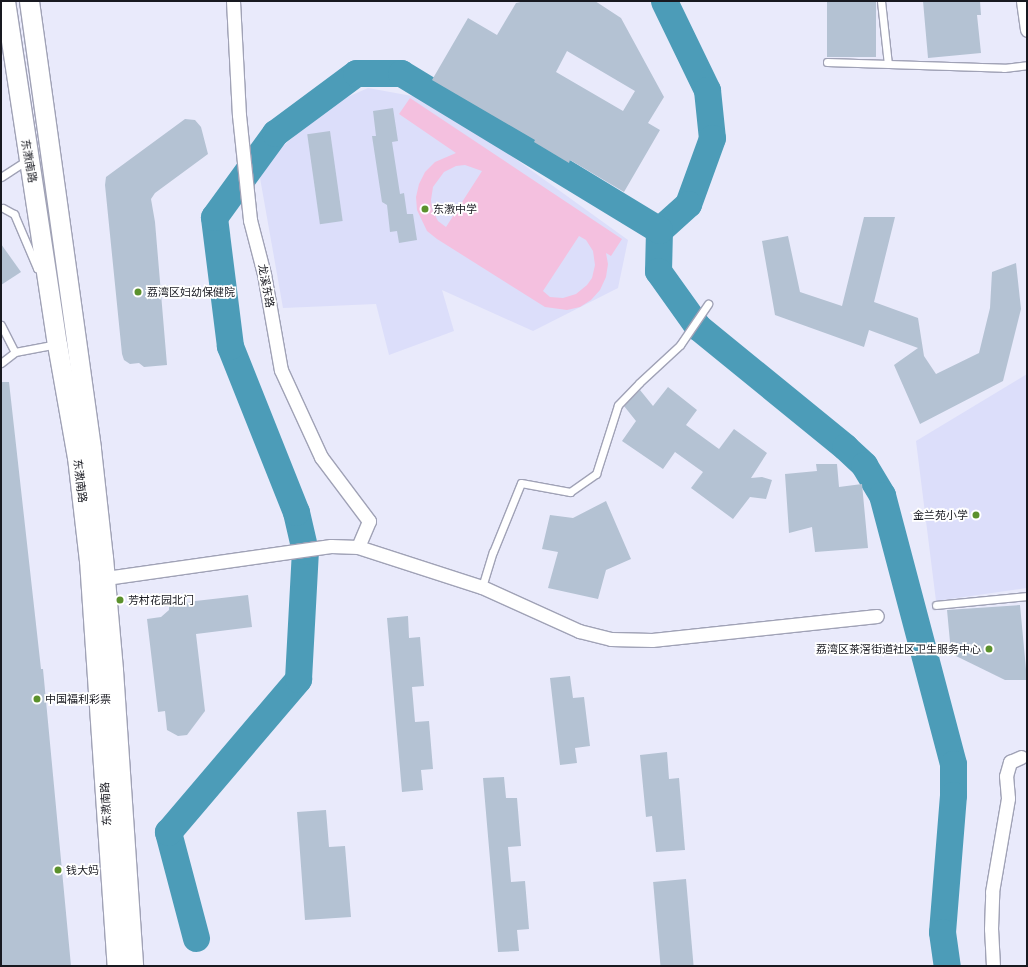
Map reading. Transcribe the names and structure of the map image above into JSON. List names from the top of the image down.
{
  "streets": {
    "street": ["东漖南路", "龙溪东路"]
  },
  "places": [
    "东漖中学",
    "荔湾区妇幼保健院",
    "金兰苑小学",
    "芳村花园北门",
    "荔湾区茶滘街道社区卫生服务中心",
    "中国福利彩票",
    "钱大妈"
  ]
}
